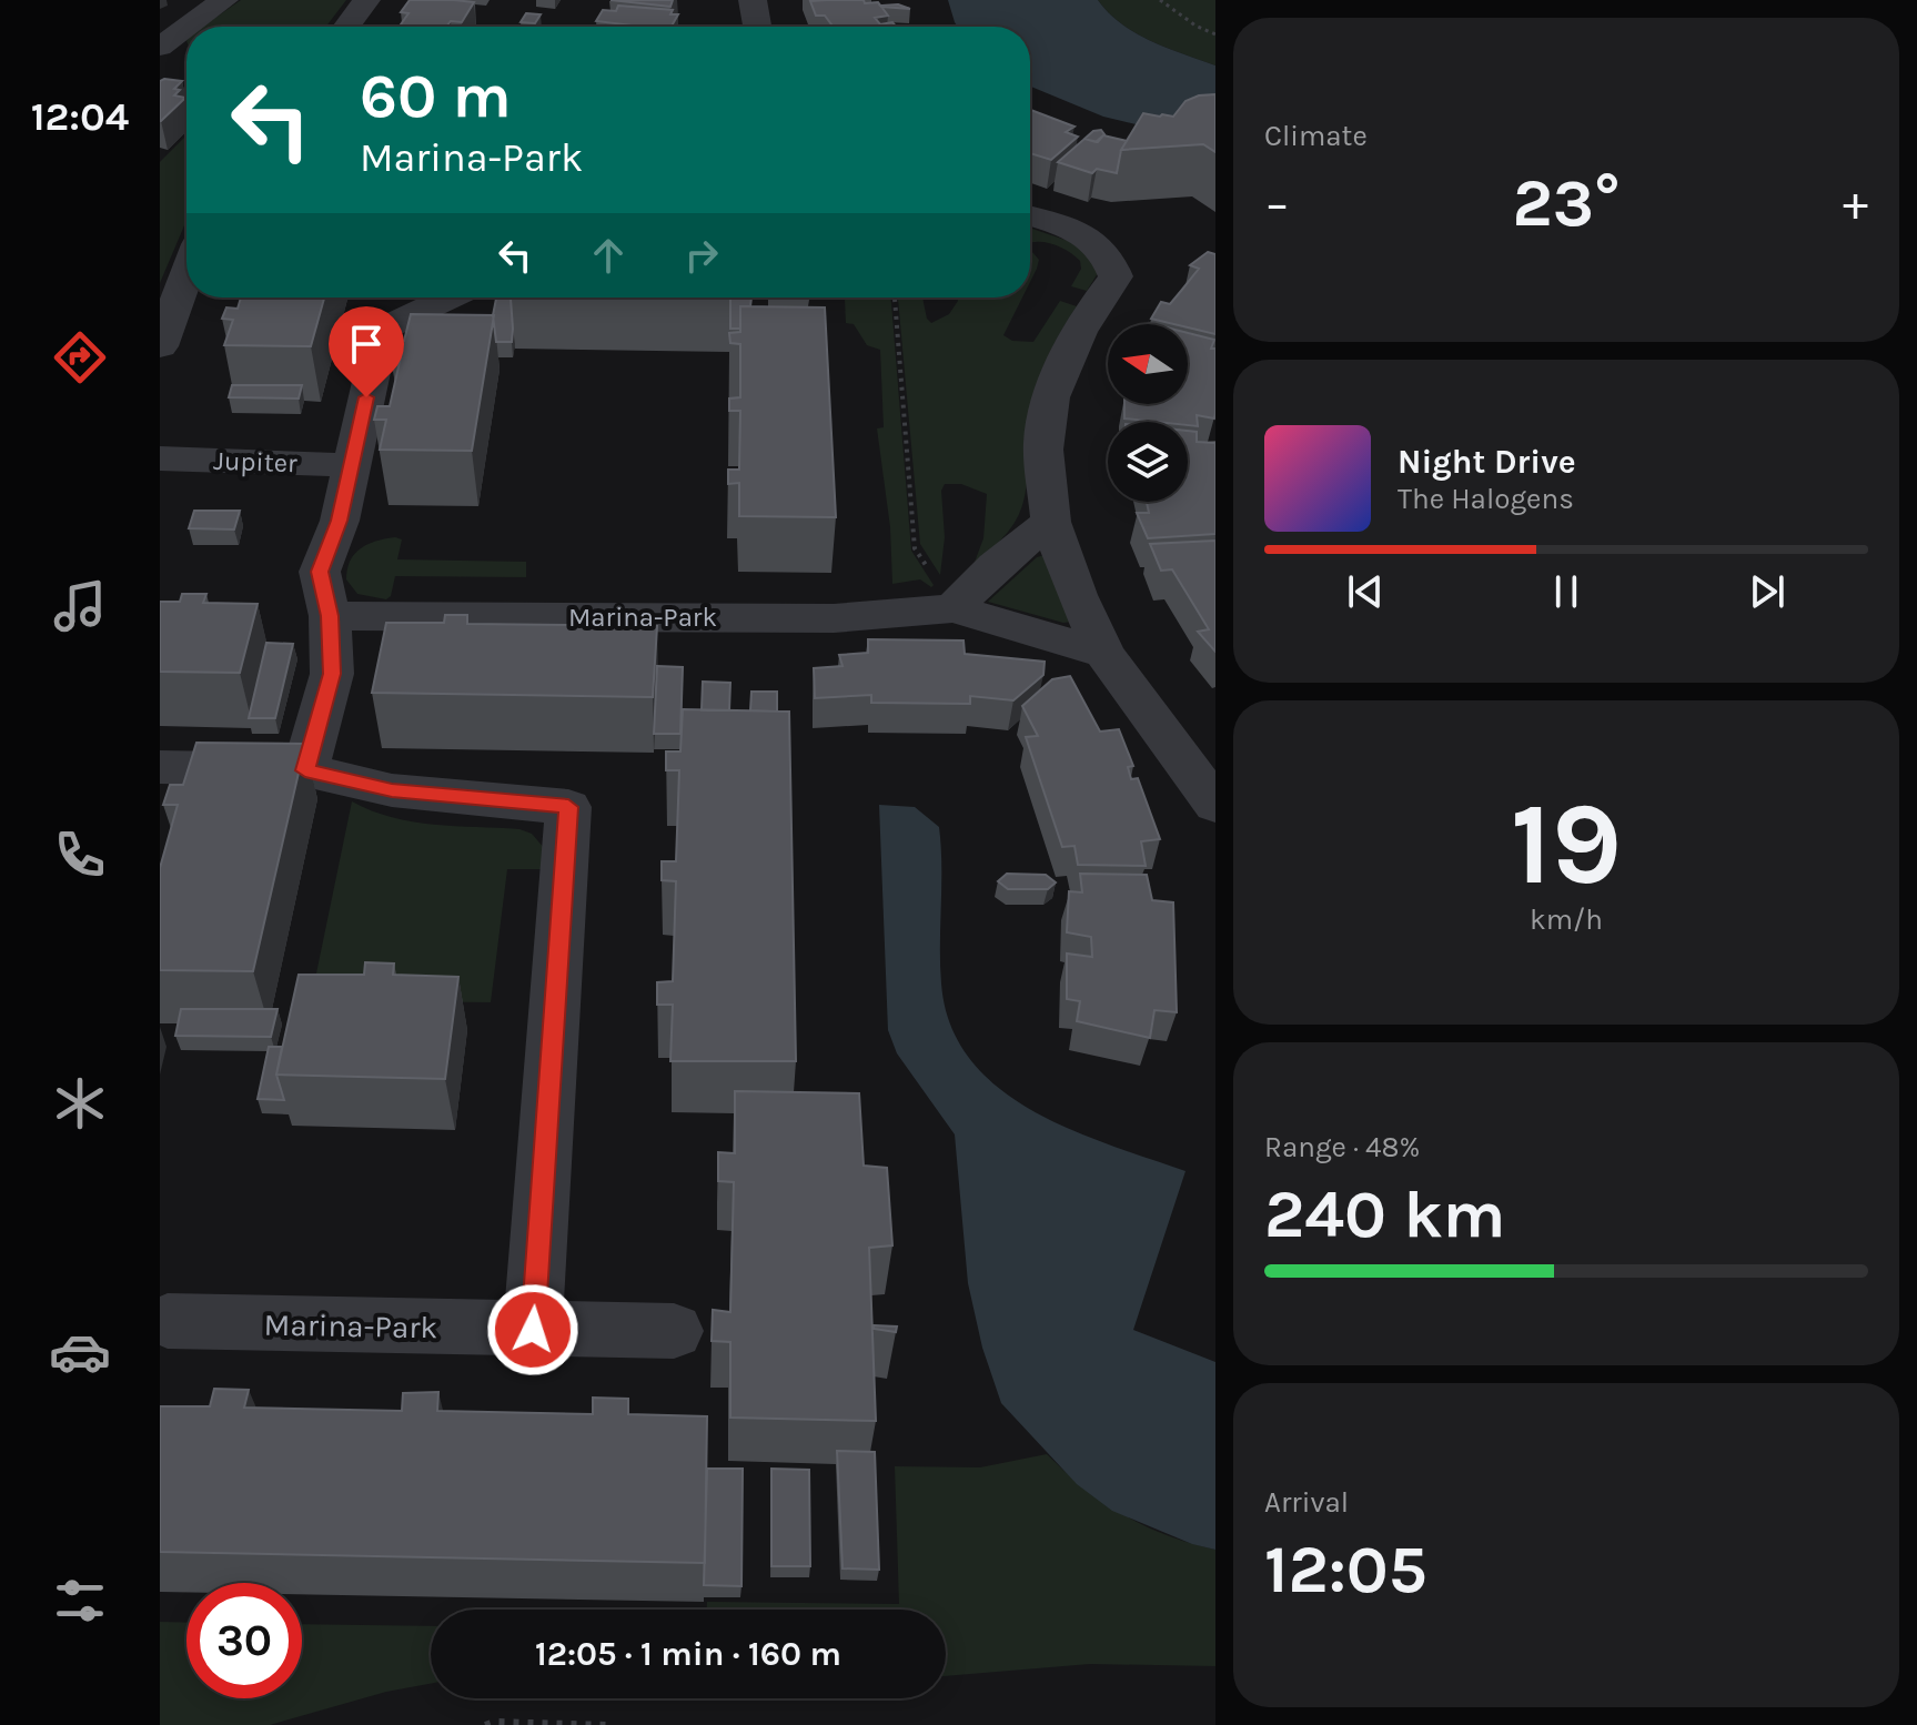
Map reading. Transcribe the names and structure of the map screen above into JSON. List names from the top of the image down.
{
  "streets": {
    "street": ["Jupiter", "Marina-Park"]
  },
  "north": "left",
  "page": {
    "tabs": "12:04",
    "tile": [
      "Climate",
      ["19", "km/h"],
      ["Range · 48%", "240 km"],
      ["Arrival", "12:05"]
    ],
    "turn": ["60 m", "Marina-Park"],
    "heat": ["−", "23°", "+"],
    "song": ["Night Drive", "The Halogens"],
    "limit": "30",
    "trip": "12:05 · 1 min · 160 m"
  }
}
